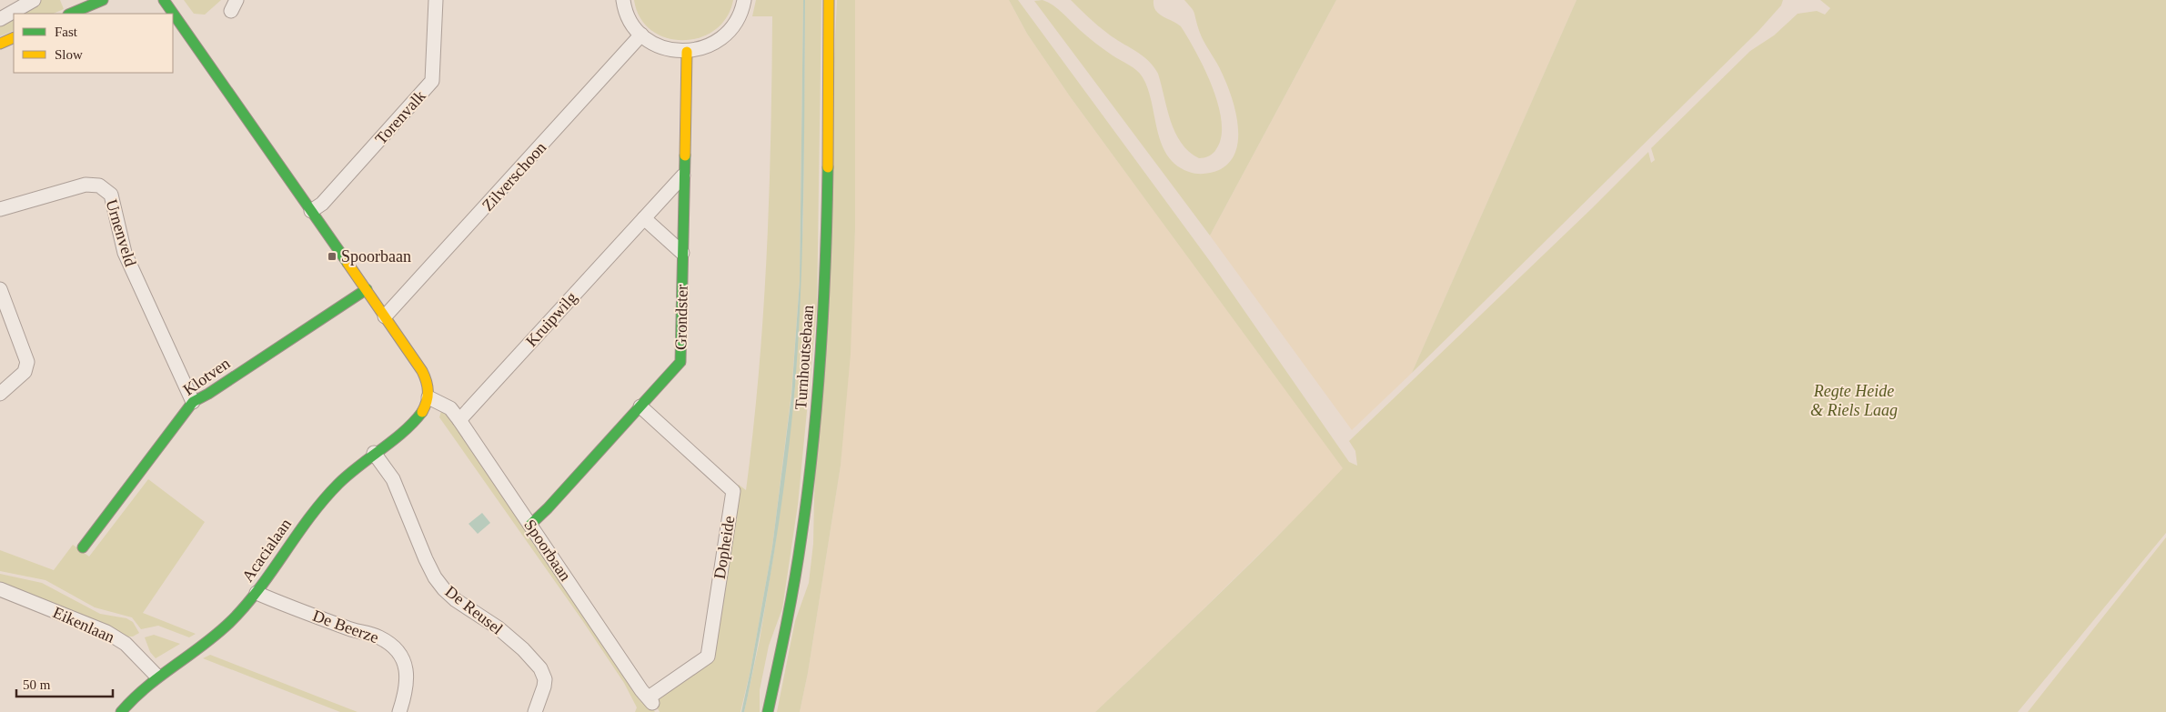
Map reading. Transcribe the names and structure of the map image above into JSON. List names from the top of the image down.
{
  "streets": {
    "street": [
      "Torenvalk",
      "Zilverschoon",
      "Urnenveld",
      "Grondster",
      "Kruipwilg",
      "Turnhoutsebaan",
      "Klotven",
      "Dopheide",
      "Acacialaan",
      "Spoorbaan",
      "De Reusel",
      "Eikenlaan",
      "De Beerze"
    ]
  },
  "crossings": [
    ["Urnenveld", "Klotven"],
    ["Grondster", "Kruipwilg"],
    ["Grondster", "Dopheide"],
    ["Grondster", "Spoorbaan"],
    ["Kruipwilg", "Spoorbaan"],
    ["Dopheide", "Spoorbaan"],
    ["Acacialaan", "Spoorbaan"],
    ["Acacialaan", "De Reusel"],
    ["Acacialaan", "Eikenlaan"],
    ["Acacialaan", "De Beerze"]
  ],
  "parks": ["Regte Heide & Riels Laag"],
  "places": {
    "transit": ["Spoorbaan"]
  },
  "legend": ["Fast", "Slow"],
  "scale_bar": "50 m"
}
